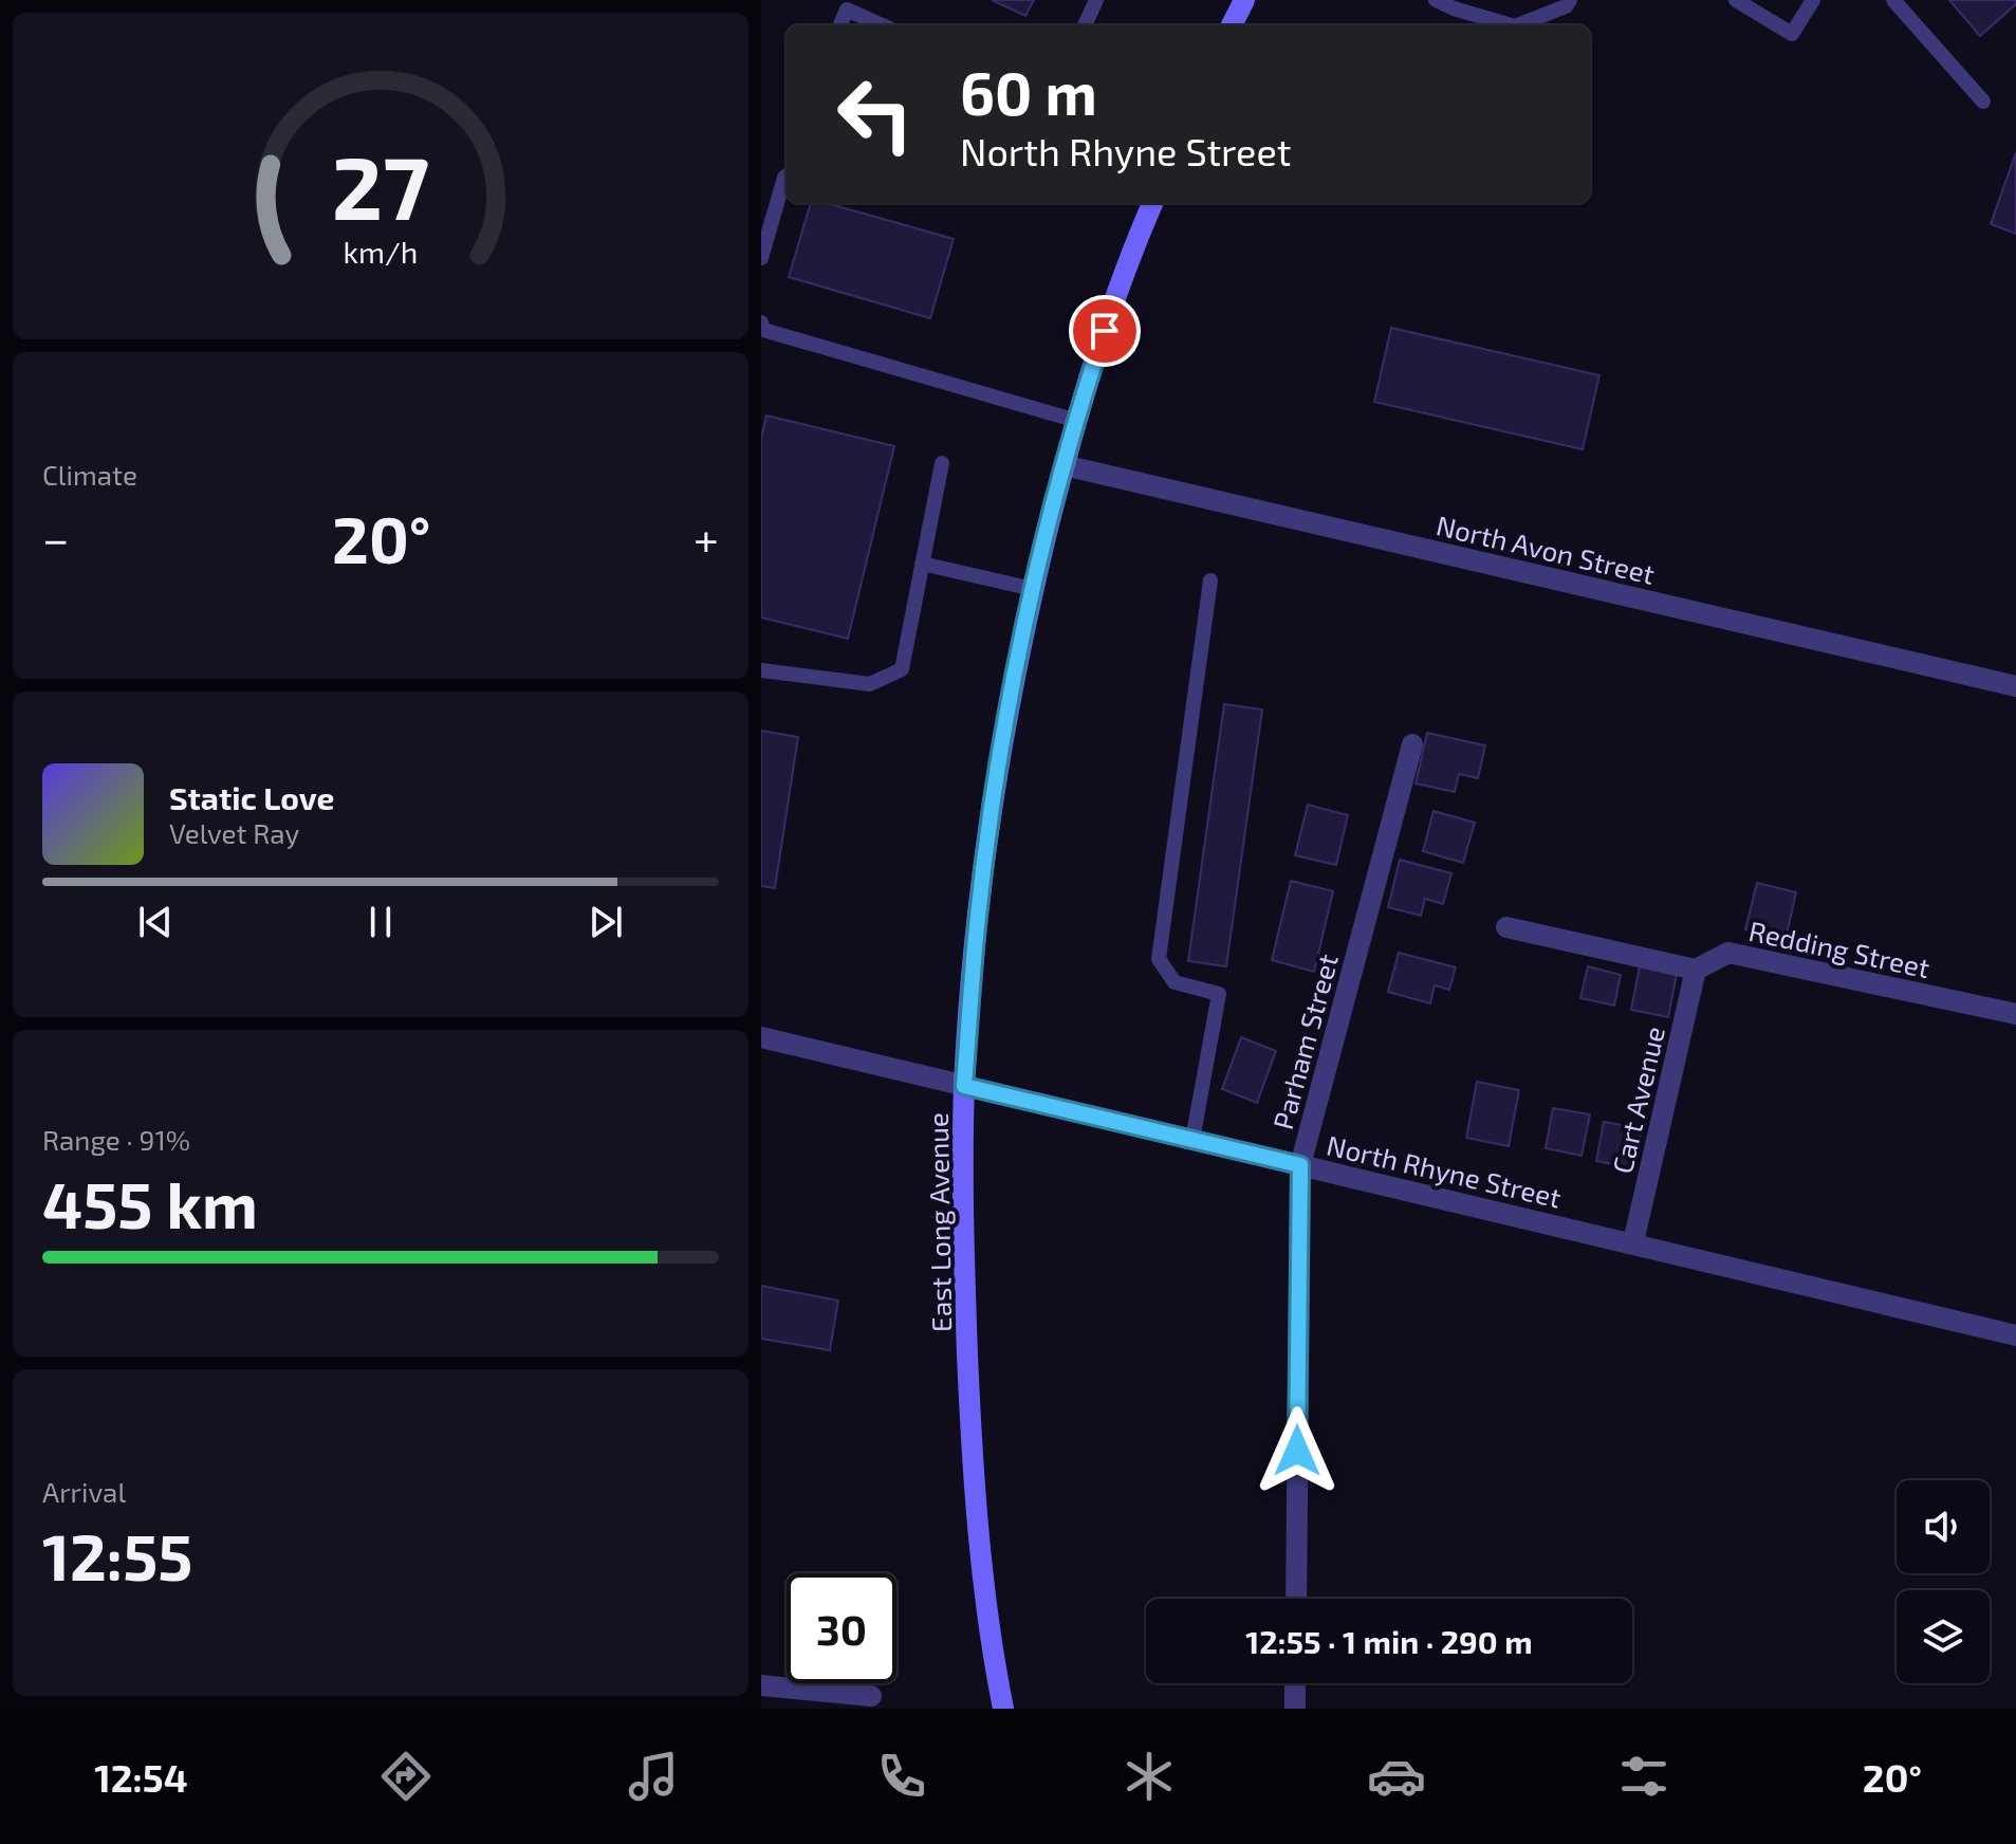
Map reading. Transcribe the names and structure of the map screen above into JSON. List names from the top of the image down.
{
  "streets": {
    "main road": ["East Long Avenue"],
    "street": [
      "North Avon Street",
      "Redding Street",
      "Parham Street",
      "Cart Avenue",
      "North Rhyne Street"
    ]
  },
  "crossings": [
    ["North Avon Street", "East Long Avenue"],
    ["Redding Street", "Cart Avenue"],
    ["Parham Street", "North Rhyne Street"],
    ["Cart Avenue", "North Rhyne Street"],
    ["North Rhyne Street", "East Long Avenue"]
  ],
  "page": {
    "turn": ["60 m", "North Rhyne Street"],
    "tile": [
      "Climate",
      ["Range · 91%", "455 km"],
      ["Arrival", "12:55"]
    ],
    "heat": ["−", "20°", "+"],
    "song": ["Static Love", "Velvet Ray"],
    "limit": "30",
    "trip": "12:55 · 1 min · 290 m",
    "tabs": ["12:54", "20°"],
    "gauge": ["27", "km/h"]
  }
}
